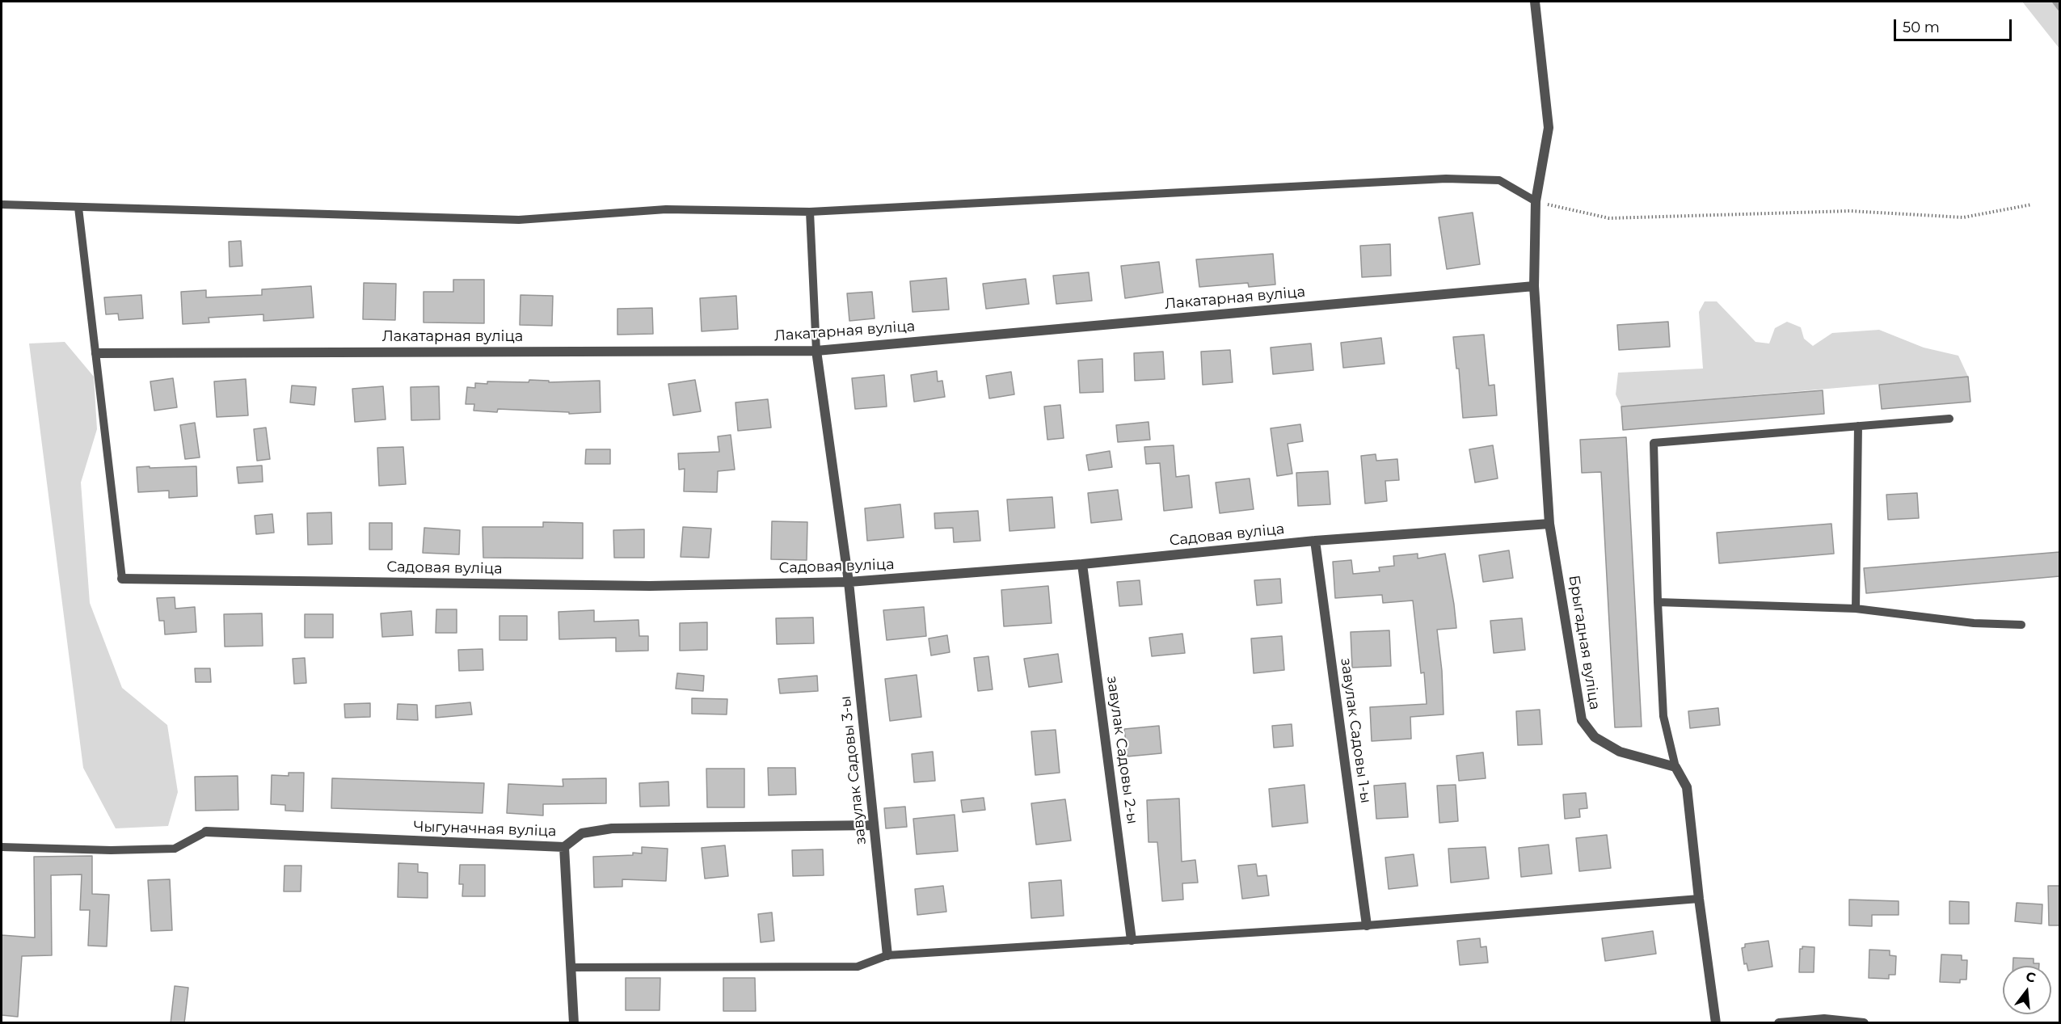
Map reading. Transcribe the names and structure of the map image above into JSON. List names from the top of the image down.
{
  "streets": {
    "street": [
      "Лакатарная вуліца",
      "Садовая вуліца",
      "Брыгадная вуліца",
      "завулак Садовы 1-ы",
      "завулак Садовы 2-ы",
      "завулак Садовы 3-ы",
      "Чыгуначная вуліца"
    ]
  },
  "crossings": [
    ["Лакатарная вуліца", "Брыгадная вуліца"],
    ["Лакатарная вуліца", "завулак Садовы 3-ы"],
    ["Садовая вуліца", "Брыгадная вуліца"],
    ["Садовая вуліца", "завулак Садовы 1-ы"],
    ["Садовая вуліца", "завулак Садовы 2-ы"],
    ["Садовая вуліца", "завулак Садовы 3-ы"],
    ["завулак Садовы 3-ы", "Чыгуначная вуліца"]
  ],
  "scale_bar": "50 m",
  "north": "top"
}
